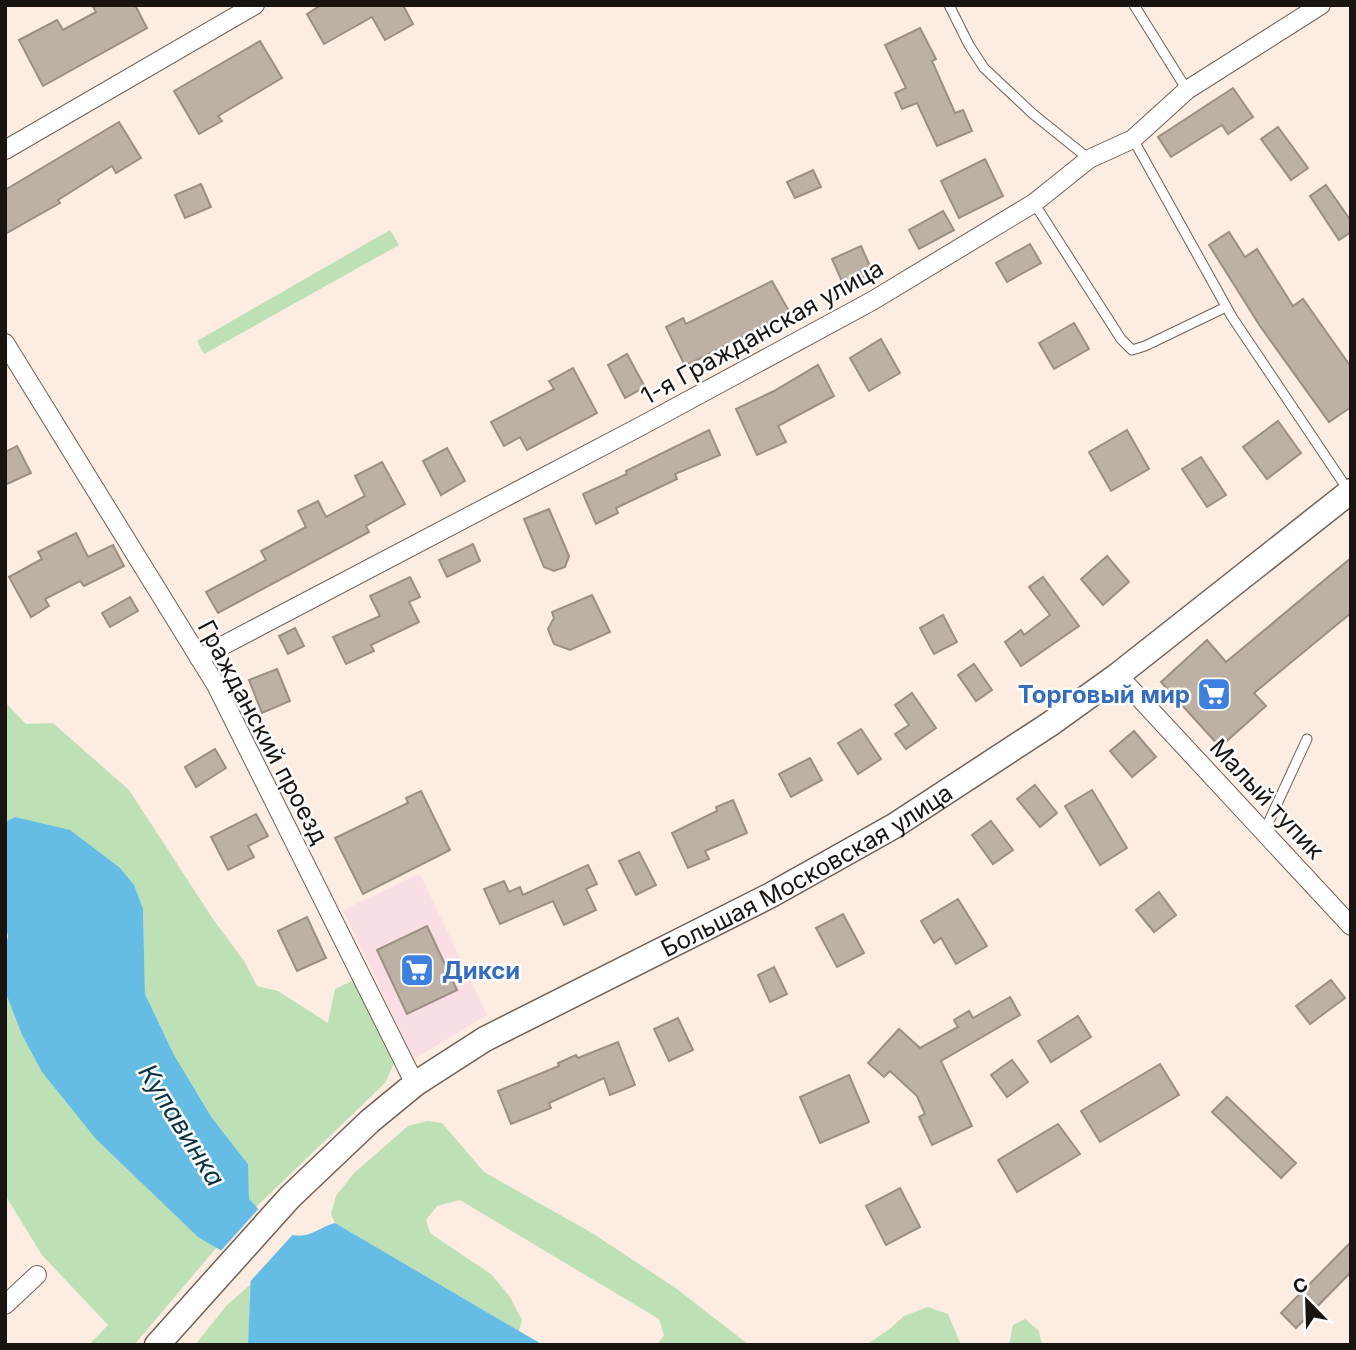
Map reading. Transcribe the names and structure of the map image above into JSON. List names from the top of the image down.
{
  "streets": {
    "main road": ["Большая Московская улица"],
    "street": ["1-я Гражданская улица", "Гражданский проезд", "Малый тупик"]
  },
  "crossings": [
    ["1-я Гражданская улица", "Гражданский проезд"],
    ["Гражданский проезд", "Большая Московская улица"],
    ["Малый тупик", "Большая Московская улица"]
  ],
  "water": ["Купавинка"],
  "places": {
    "supermarket": ["Торговый мир", "Дикси"]
  },
  "north": "top left"
}
